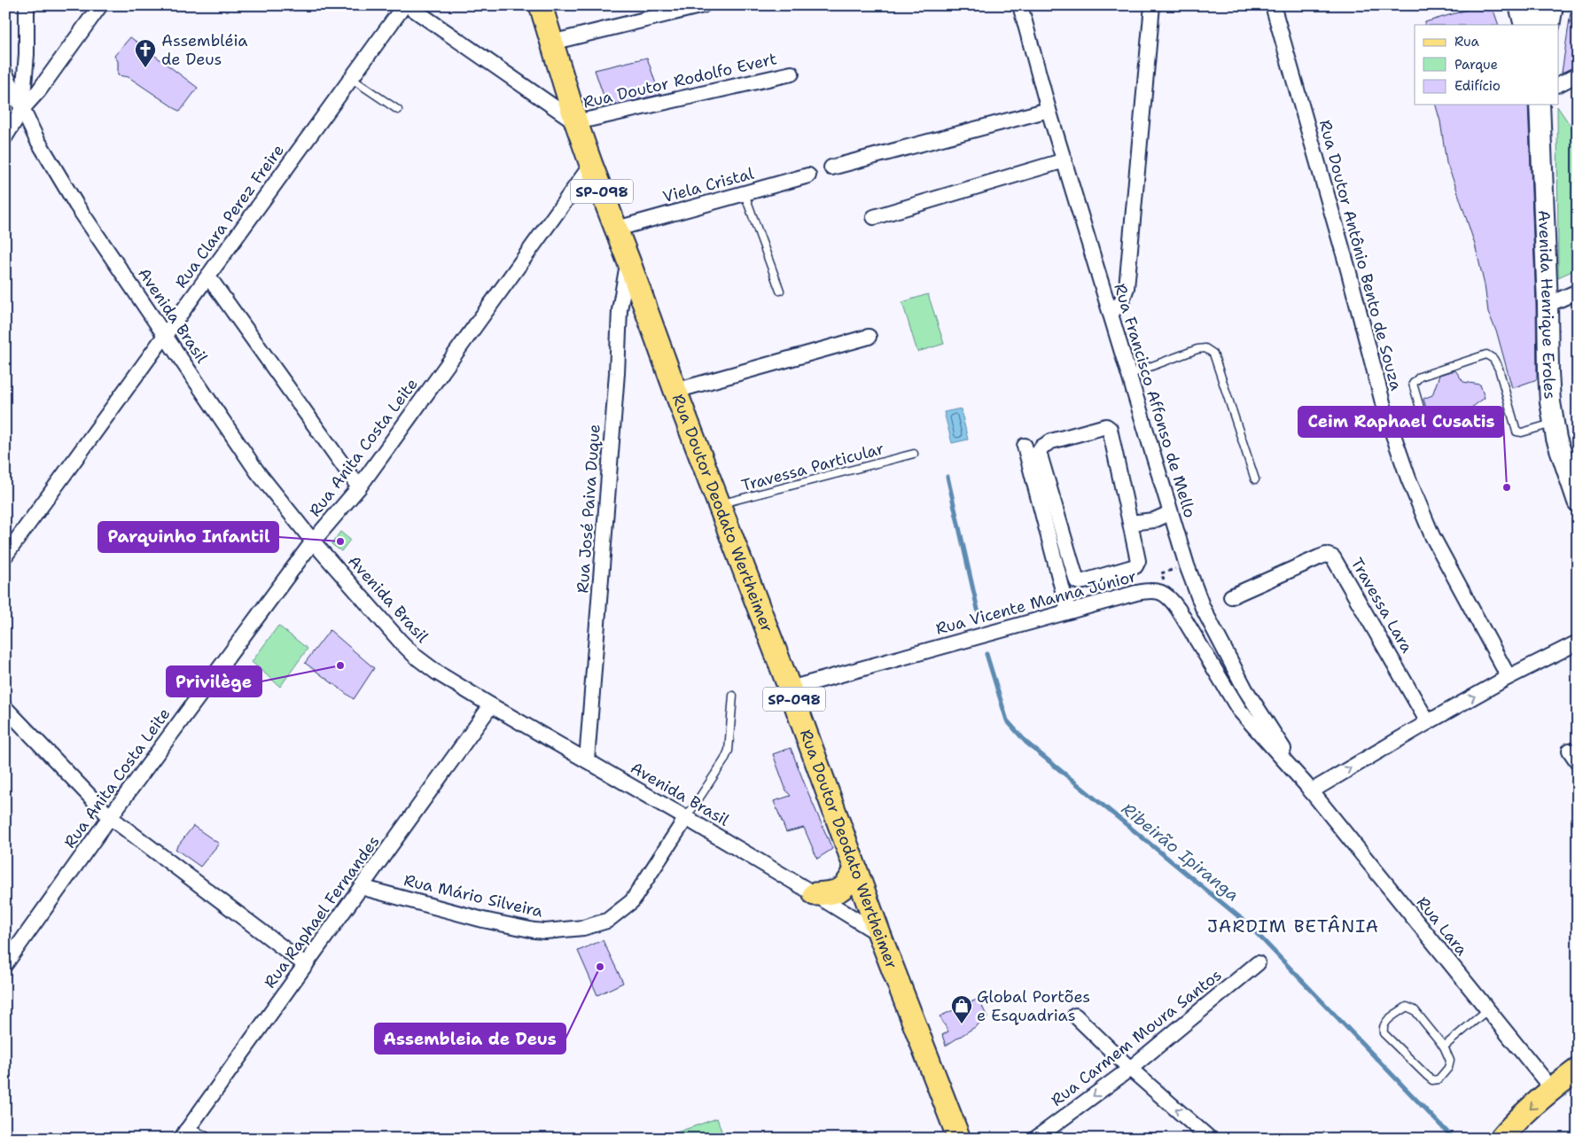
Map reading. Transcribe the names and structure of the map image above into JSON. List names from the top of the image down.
{
  "streets": {
    "main road": ["SP-098", "Avenida Henrique Eroles", "Rua Doutor Deodato Wertheimer"],
    "street": [
      "Rua Doutor Rodolfo Evert",
      "Viela Cristal",
      "Rua Clara Perez Freire",
      "Rua Doutor Antônio Bento de Souza",
      "Avenida Brasil",
      "Rua Francisco Affonso de Mello",
      "Rua Anita Costa Leite",
      "Rua José Paiva Duque",
      "Rua Vicente Manna Júnior",
      "Travessa Lara",
      "Rua Mário Silveira",
      "Rua Raphael Fernandes",
      "Rua Lara",
      "Rua Carmem Moura Santos"
    ],
    "lane": ["Travessa Particular"]
  },
  "crossings": [
    ["Rua Doutor Rodolfo Evert", "SP-098"],
    ["Viela Cristal", "SP-098"],
    ["SP-098", "Rua Anita Costa Leite"],
    ["SP-098", "Rua José Paiva Duque"],
    ["SP-098", "Rua Doutor Deodato Wertheimer"],
    ["Rua Clara Perez Freire", "Avenida Brasil"],
    ["Avenida Brasil", "Rua Anita Costa Leite"],
    ["Avenida Brasil", "Rua José Paiva Duque"],
    ["Avenida Brasil", "Rua Doutor Deodato Wertheimer"],
    ["Avenida Brasil", "Rua Mário Silveira"],
    ["Avenida Brasil", "Rua Raphael Fernandes"],
    ["Rua Francisco Affonso de Mello", "Rua Lara"],
    ["Travessa Particular", "Rua Doutor Deodato Wertheimer"],
    ["Rua José Paiva Duque", "Rua Doutor Deodato Wertheimer"],
    ["Rua Doutor Deodato Wertheimer", "Rua Vicente Manna Júnior"],
    ["Rua Mário Silveira", "Rua Raphael Fernandes"]
  ],
  "one_way": ["Rua Carmem Moura Santos"],
  "districts": ["JARDIM BETÂNIA"],
  "water": ["Ribeirão Ipiranga"],
  "places": {
    "church": ["Assembléia de Deus"],
    "other": [
      "Ceim Raphael Cusatis",
      "Parquinho Infantil",
      "Privilège",
      "Assembleia de Deus"
    ],
    "shop": ["Global Portões e Esquadrias"]
  },
  "legend": ["Rua", "Parque", "Edifício"]
}
